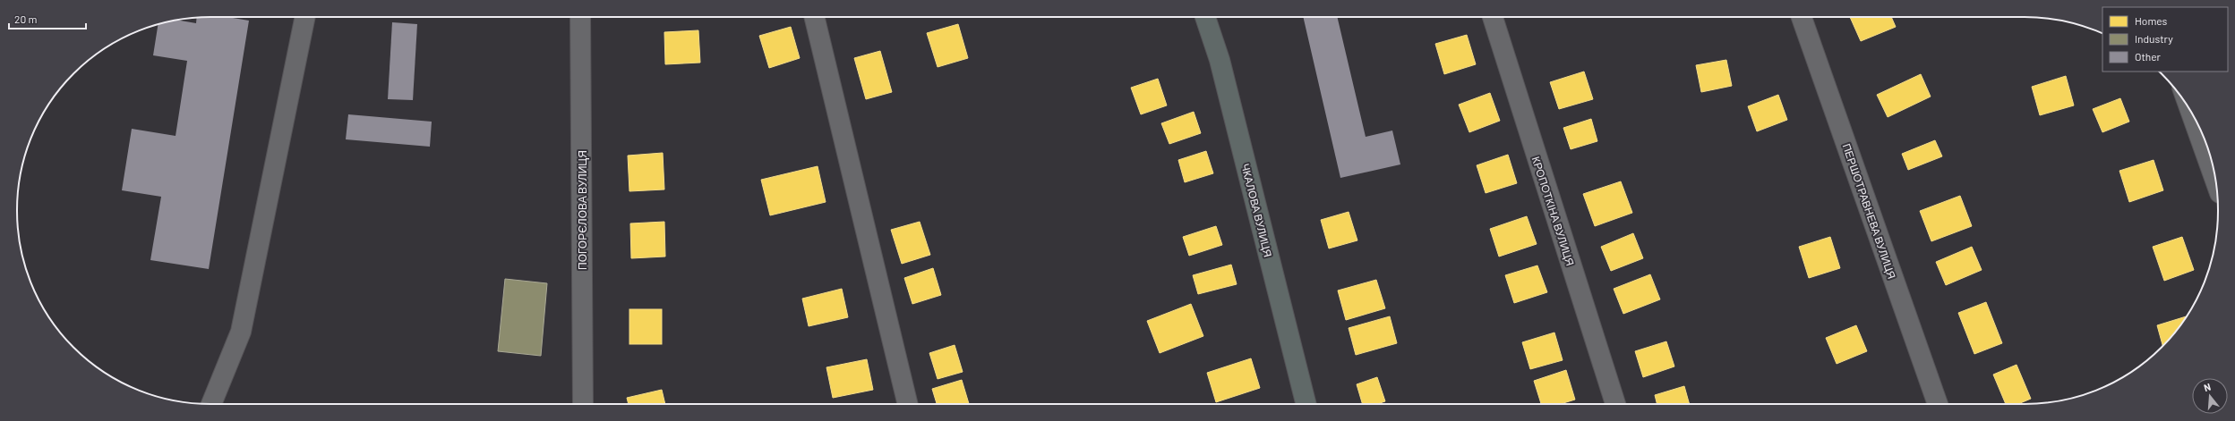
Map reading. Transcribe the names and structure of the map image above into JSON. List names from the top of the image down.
{
  "streets": {
    "main road": ["ЧКАЛОВА ВУЛИЦЯ"],
    "street": ["ПОГОРЄЛОВА ВУЛИЦЯ", "КРОПОТКІНА ВУЛИЦЯ", "ПЕРШОТРАВНЕВА ВУЛИЦЯ"]
  },
  "legend": ["Homes", "Industry", "Other"],
  "scale_bar": "20 m",
  "north": "top"
}
